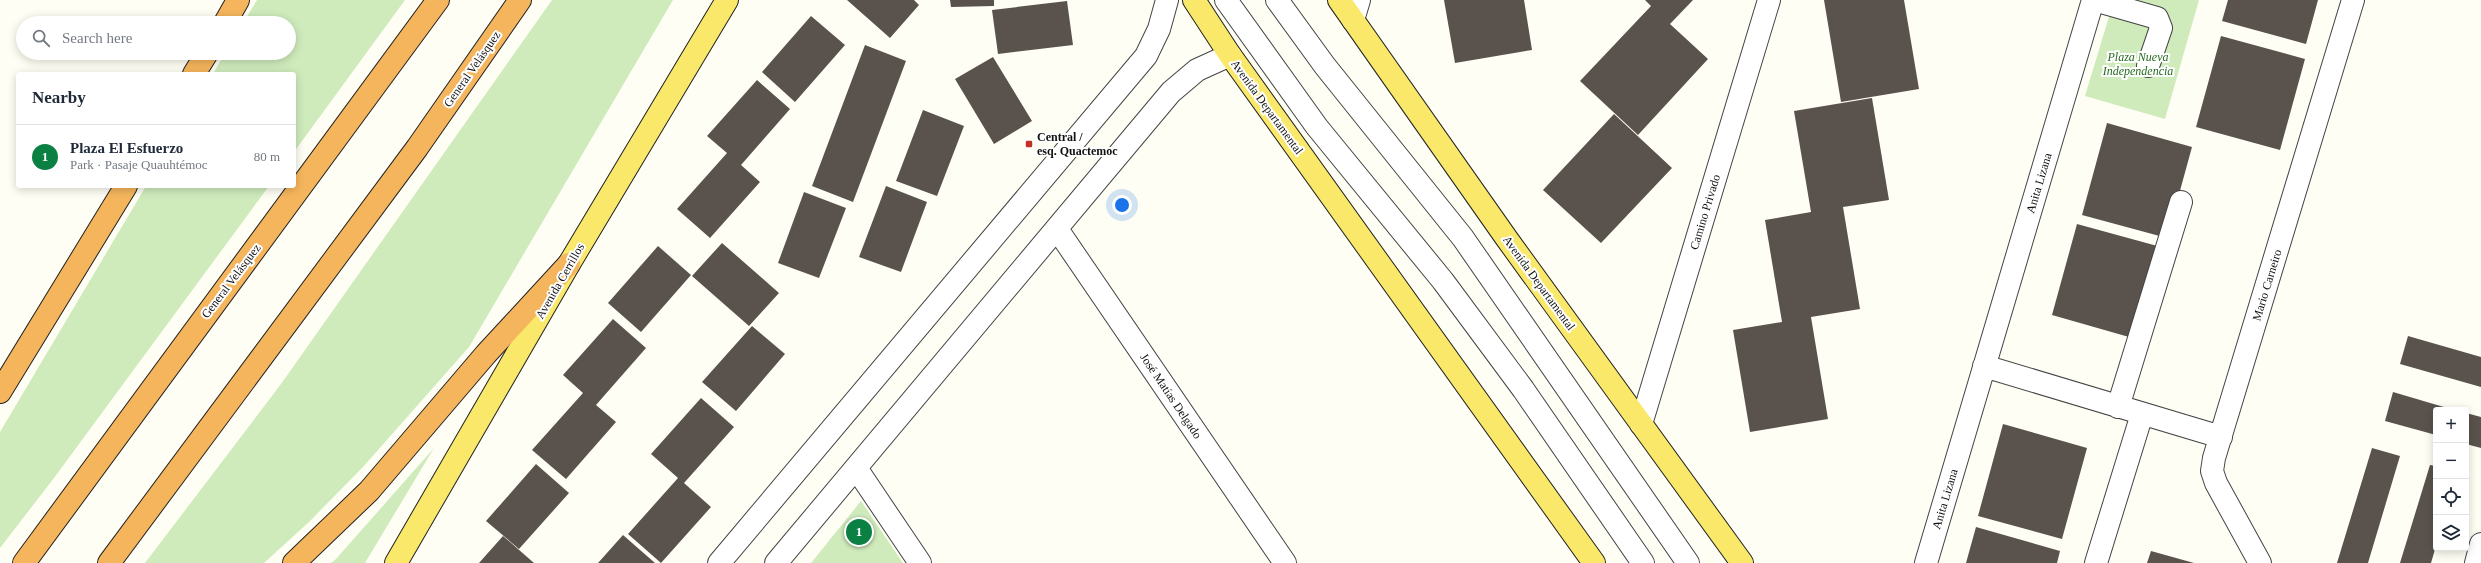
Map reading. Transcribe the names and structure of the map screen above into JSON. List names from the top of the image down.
{
  "streets": {
    "highway": ["General Velásquez"],
    "main road": ["Avenida Departamental", "Avenida Cerrillos"],
    "street": [
      "Anita Lizana",
      "Camino Privado",
      "Mario Carneiro",
      "José Matías Delgado"
    ]
  },
  "crossings": [
    ["Avenida Departamental", "Camino Privado"]
  ],
  "parks": ["Plaza Nueva Independencia"],
  "places": {
    "transit": ["Central / esq. Quactemoc"]
  },
  "page": {
    "search": "Search here",
    "heading": "Nearby",
    "list": [
      {
        "mark": "1",
        "name": "Plaza El Esfuerzo",
        "note": "Park · Pasaje Quauhtémoc",
        "value": "80 m"
      }
    ],
    "map_buttons": ["+", "−"],
    "pins": "1"
  }
}
